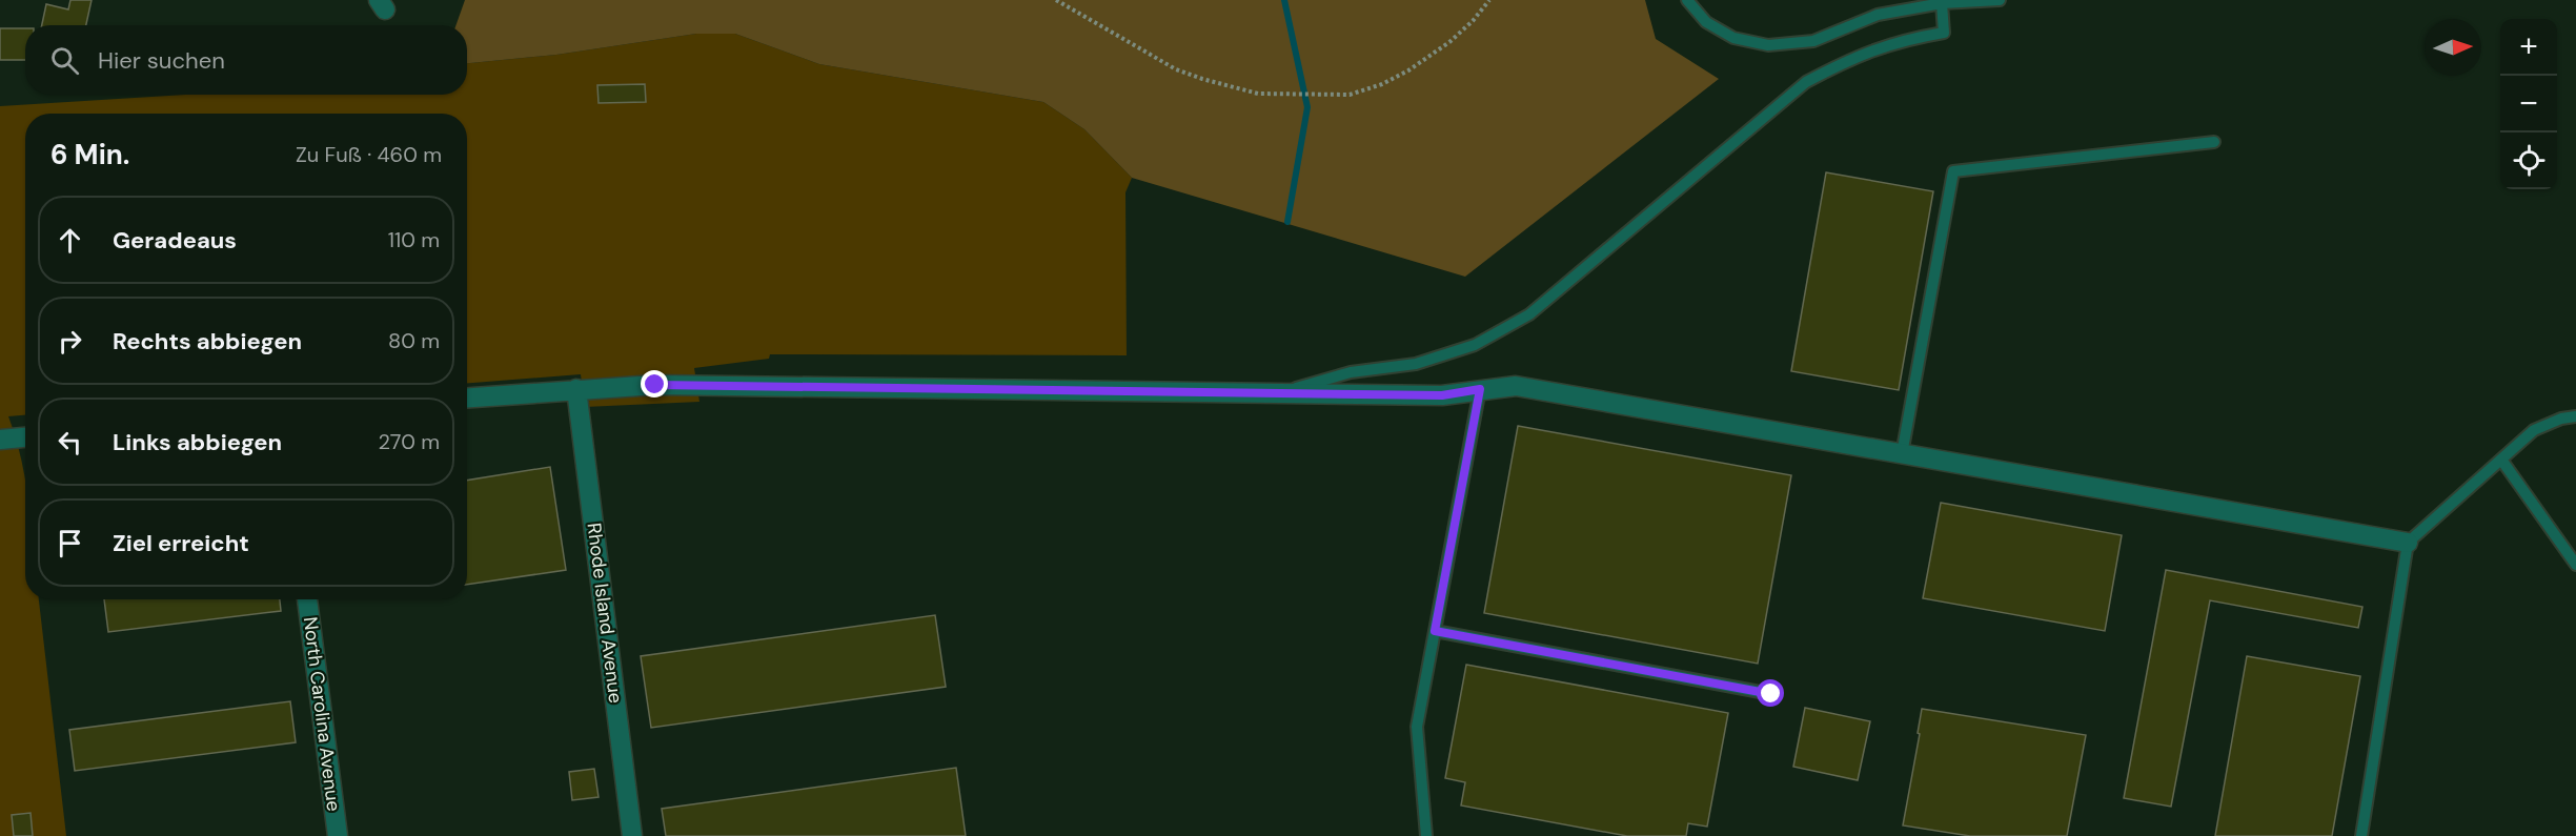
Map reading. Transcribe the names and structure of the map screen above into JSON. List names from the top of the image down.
{
  "streets": {
    "street": ["Rhode Island Avenue", "North Carolina Avenue"]
  },
  "north": "right",
  "page": {
    "map_buttons": ["+", "−"],
    "search": "Hier suchen",
    "heading": ["6 Min.", "Zu Fuß · 460 m"],
    "list": [
      ["Geradeaus", "110 m"],
      ["Rechts abbiegen", "80 m"],
      ["Links abbiegen", "270 m"],
      "Ziel erreicht"
    ]
  }
}
